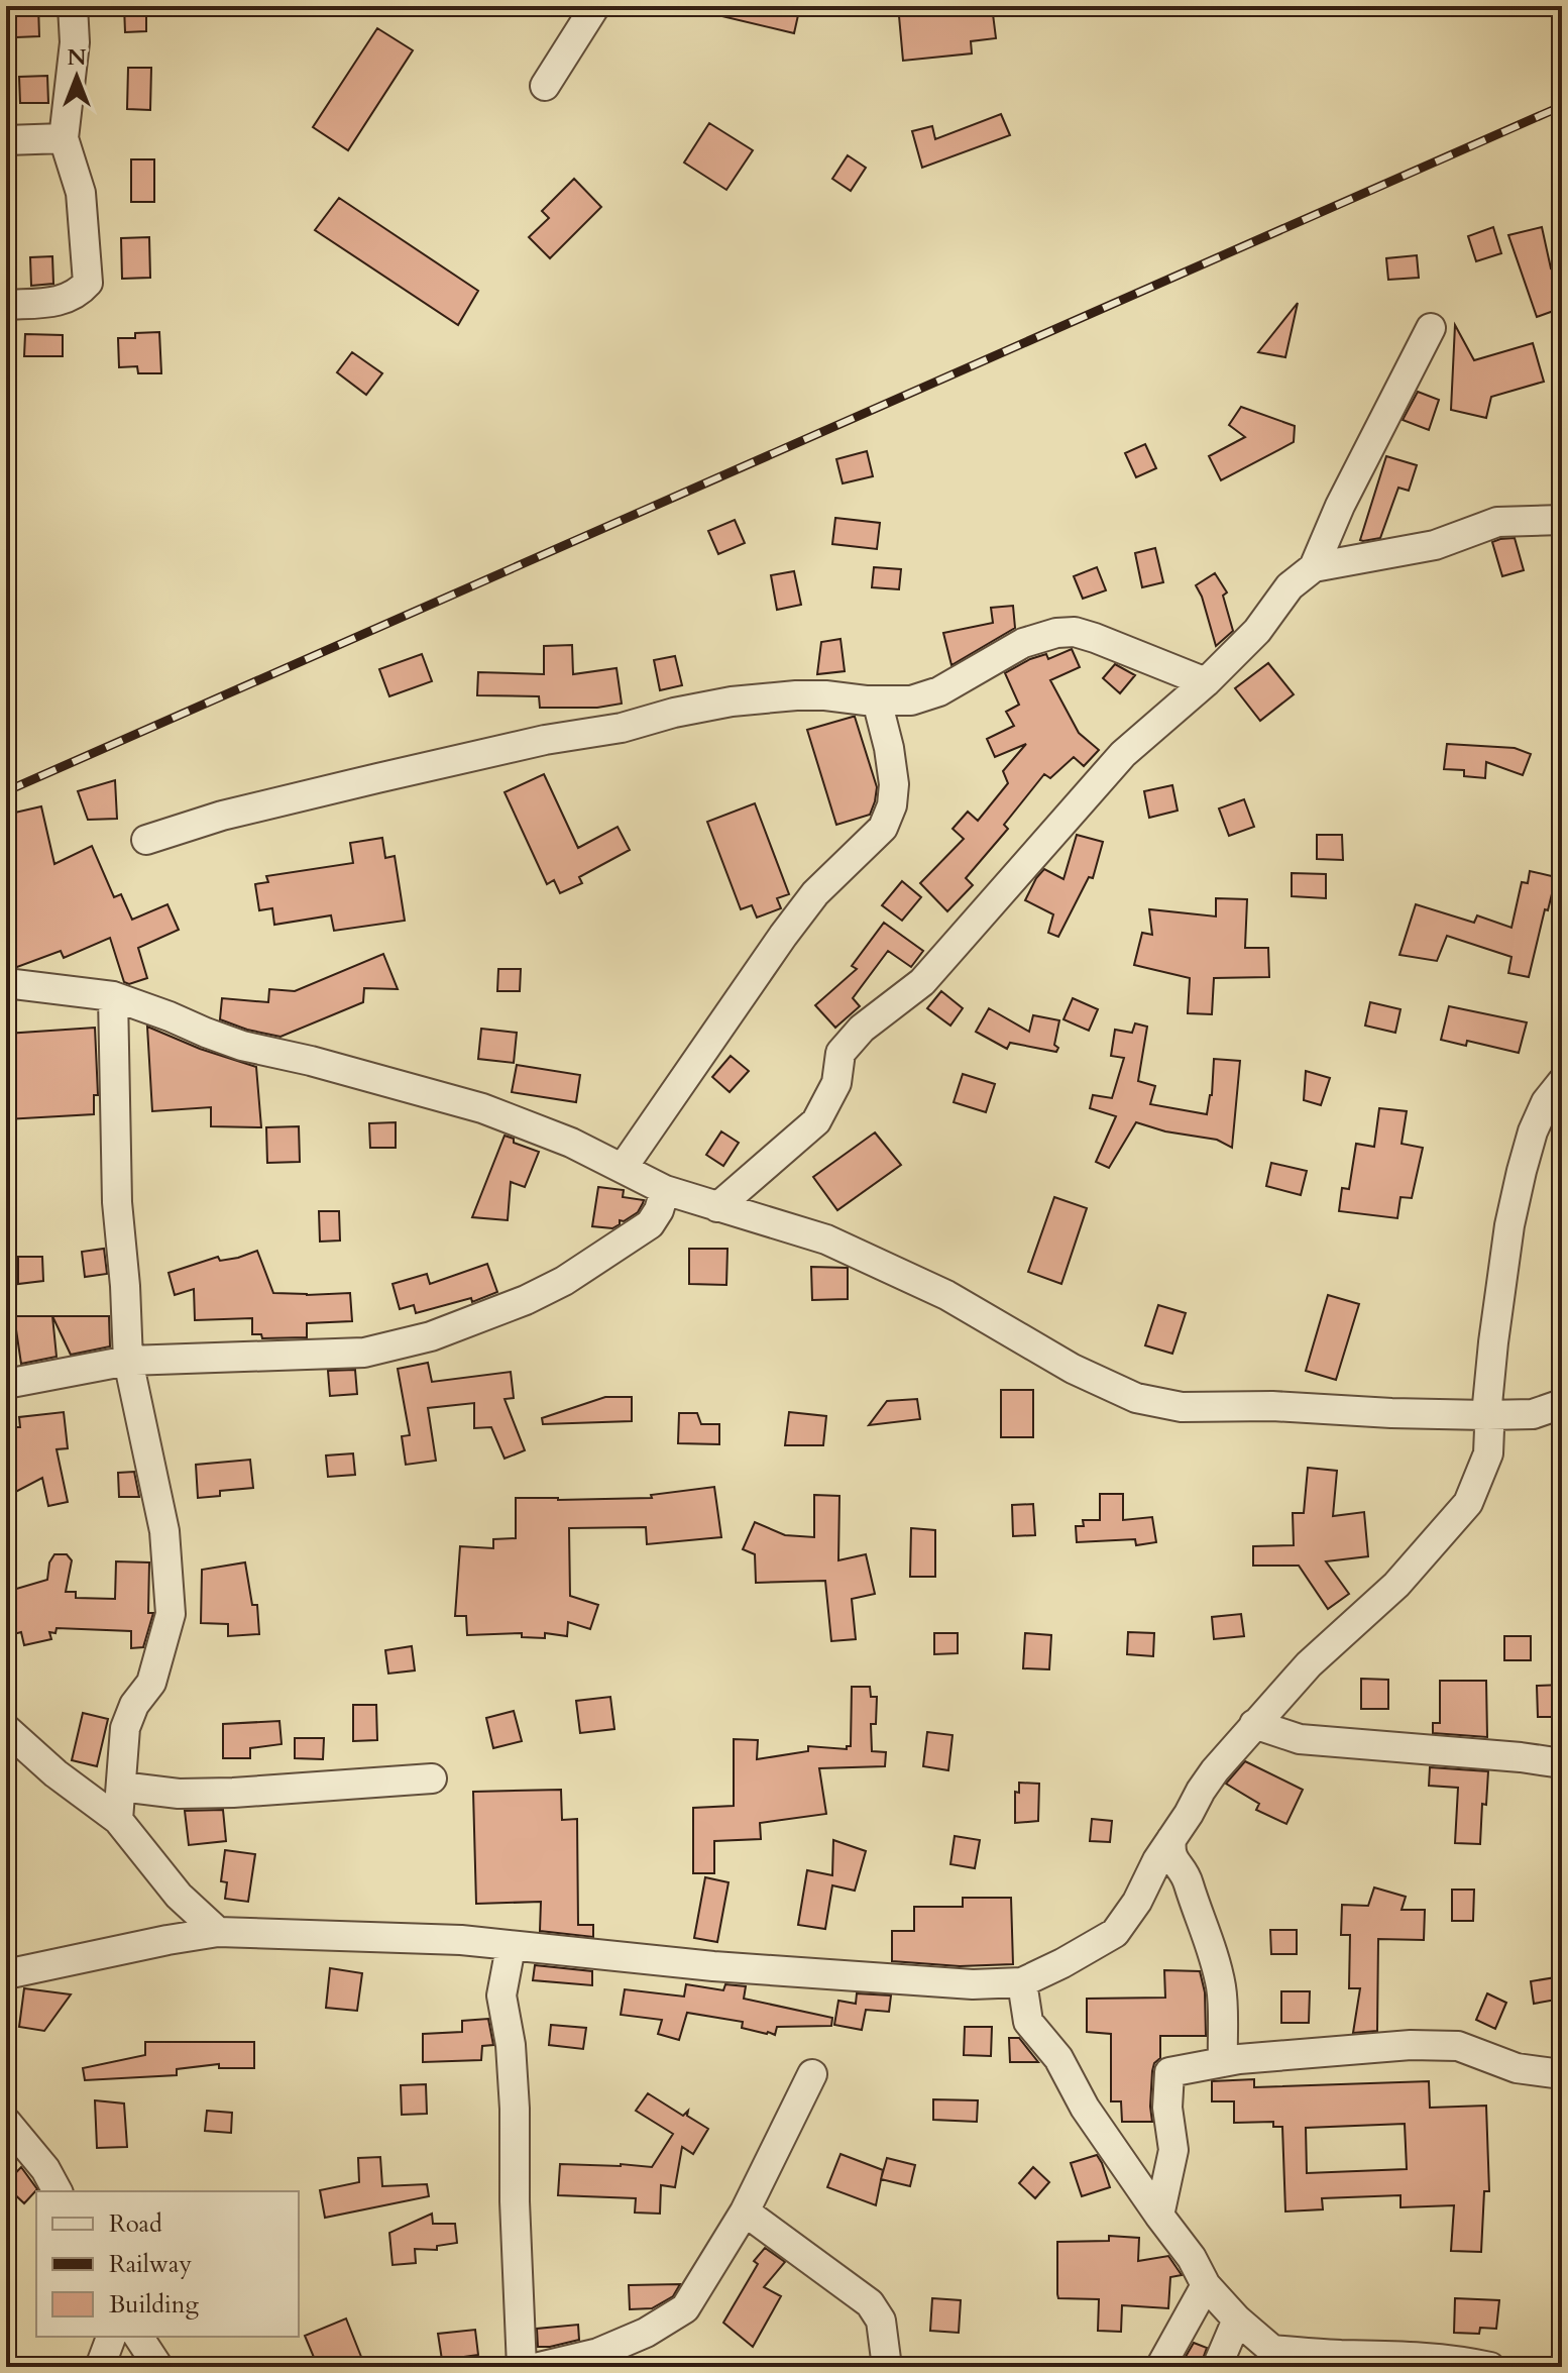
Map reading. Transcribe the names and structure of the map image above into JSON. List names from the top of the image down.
{
  "legend": ["Road", "Railway", "Building"],
  "north": "top"
}
